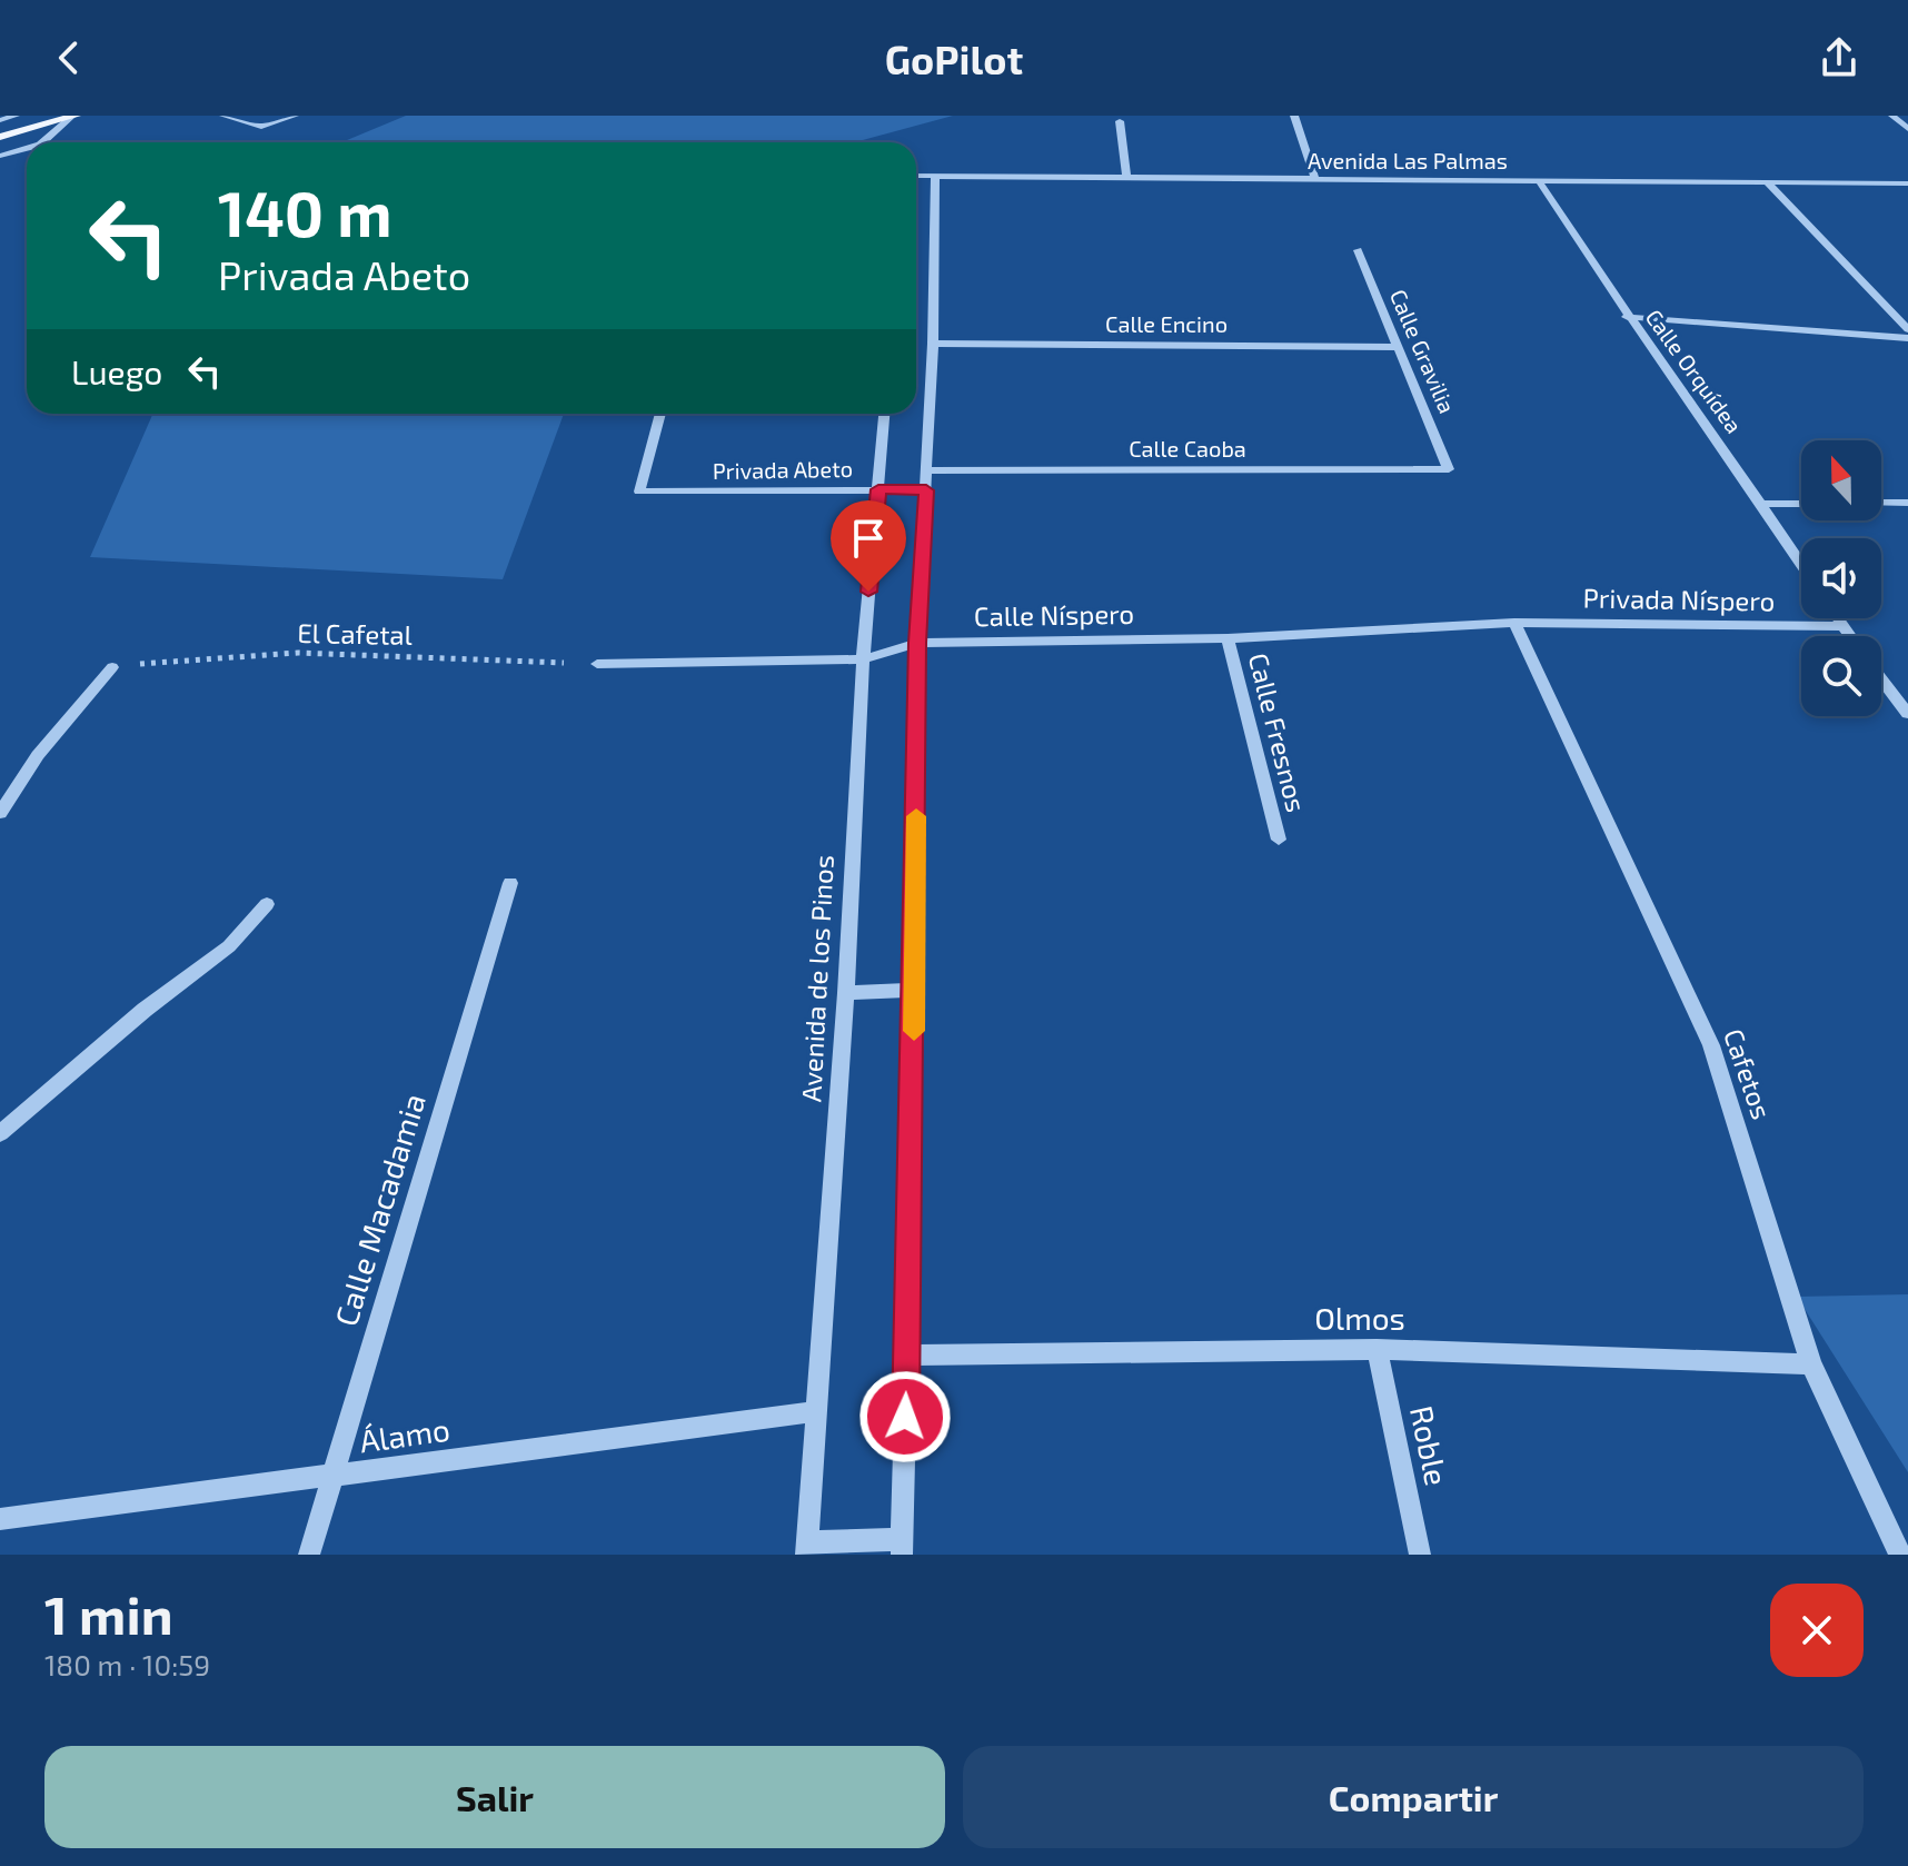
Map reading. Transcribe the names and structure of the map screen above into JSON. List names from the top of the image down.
{
  "streets": {
    "street": [
      "Avenida Las Palmas",
      "Calle Encino",
      "Calle Gravilia",
      "Calle Orquídea",
      "Calle Caoba",
      "Privada Abeto",
      "Privada Níspero",
      "Calle Níspero",
      "Calle Fresnos",
      "Avenida de los Pinos",
      "Cafetos",
      "Calle Macadamia",
      "Olmos",
      "Álamo",
      "Roble"
    ],
    "path": ["El Cafetal"]
  },
  "crossings": [
    ["Avenida Las Palmas", "Calle Orquídea"],
    ["Calle Encino", "Calle Gravilia"],
    ["Calle Gravilia", "Calle Caoba"],
    ["Privada Abeto", "Avenida de los Pinos"],
    ["Privada Níspero", "Calle Níspero"],
    ["Privada Níspero", "Cafetos"],
    ["Calle Níspero", "El Cafetal"],
    ["Calle Níspero", "Calle Fresnos"],
    ["Calle Níspero", "Avenida de los Pinos"],
    ["Calle Níspero", "Cafetos"],
    ["Avenida de los Pinos", "Álamo"],
    ["Cafetos", "Olmos"],
    ["Calle Macadamia", "Álamo"],
    ["Olmos", "Roble"]
  ],
  "north": "top",
  "page": {
    "header": "GoPilot",
    "turn": ["140 m", "Privada Abeto"],
    "then": "Luego",
    "heading": ["1 min", "180 m · 10:59"],
    "buttons": ["Salir", "Compartir"]
  }
}
